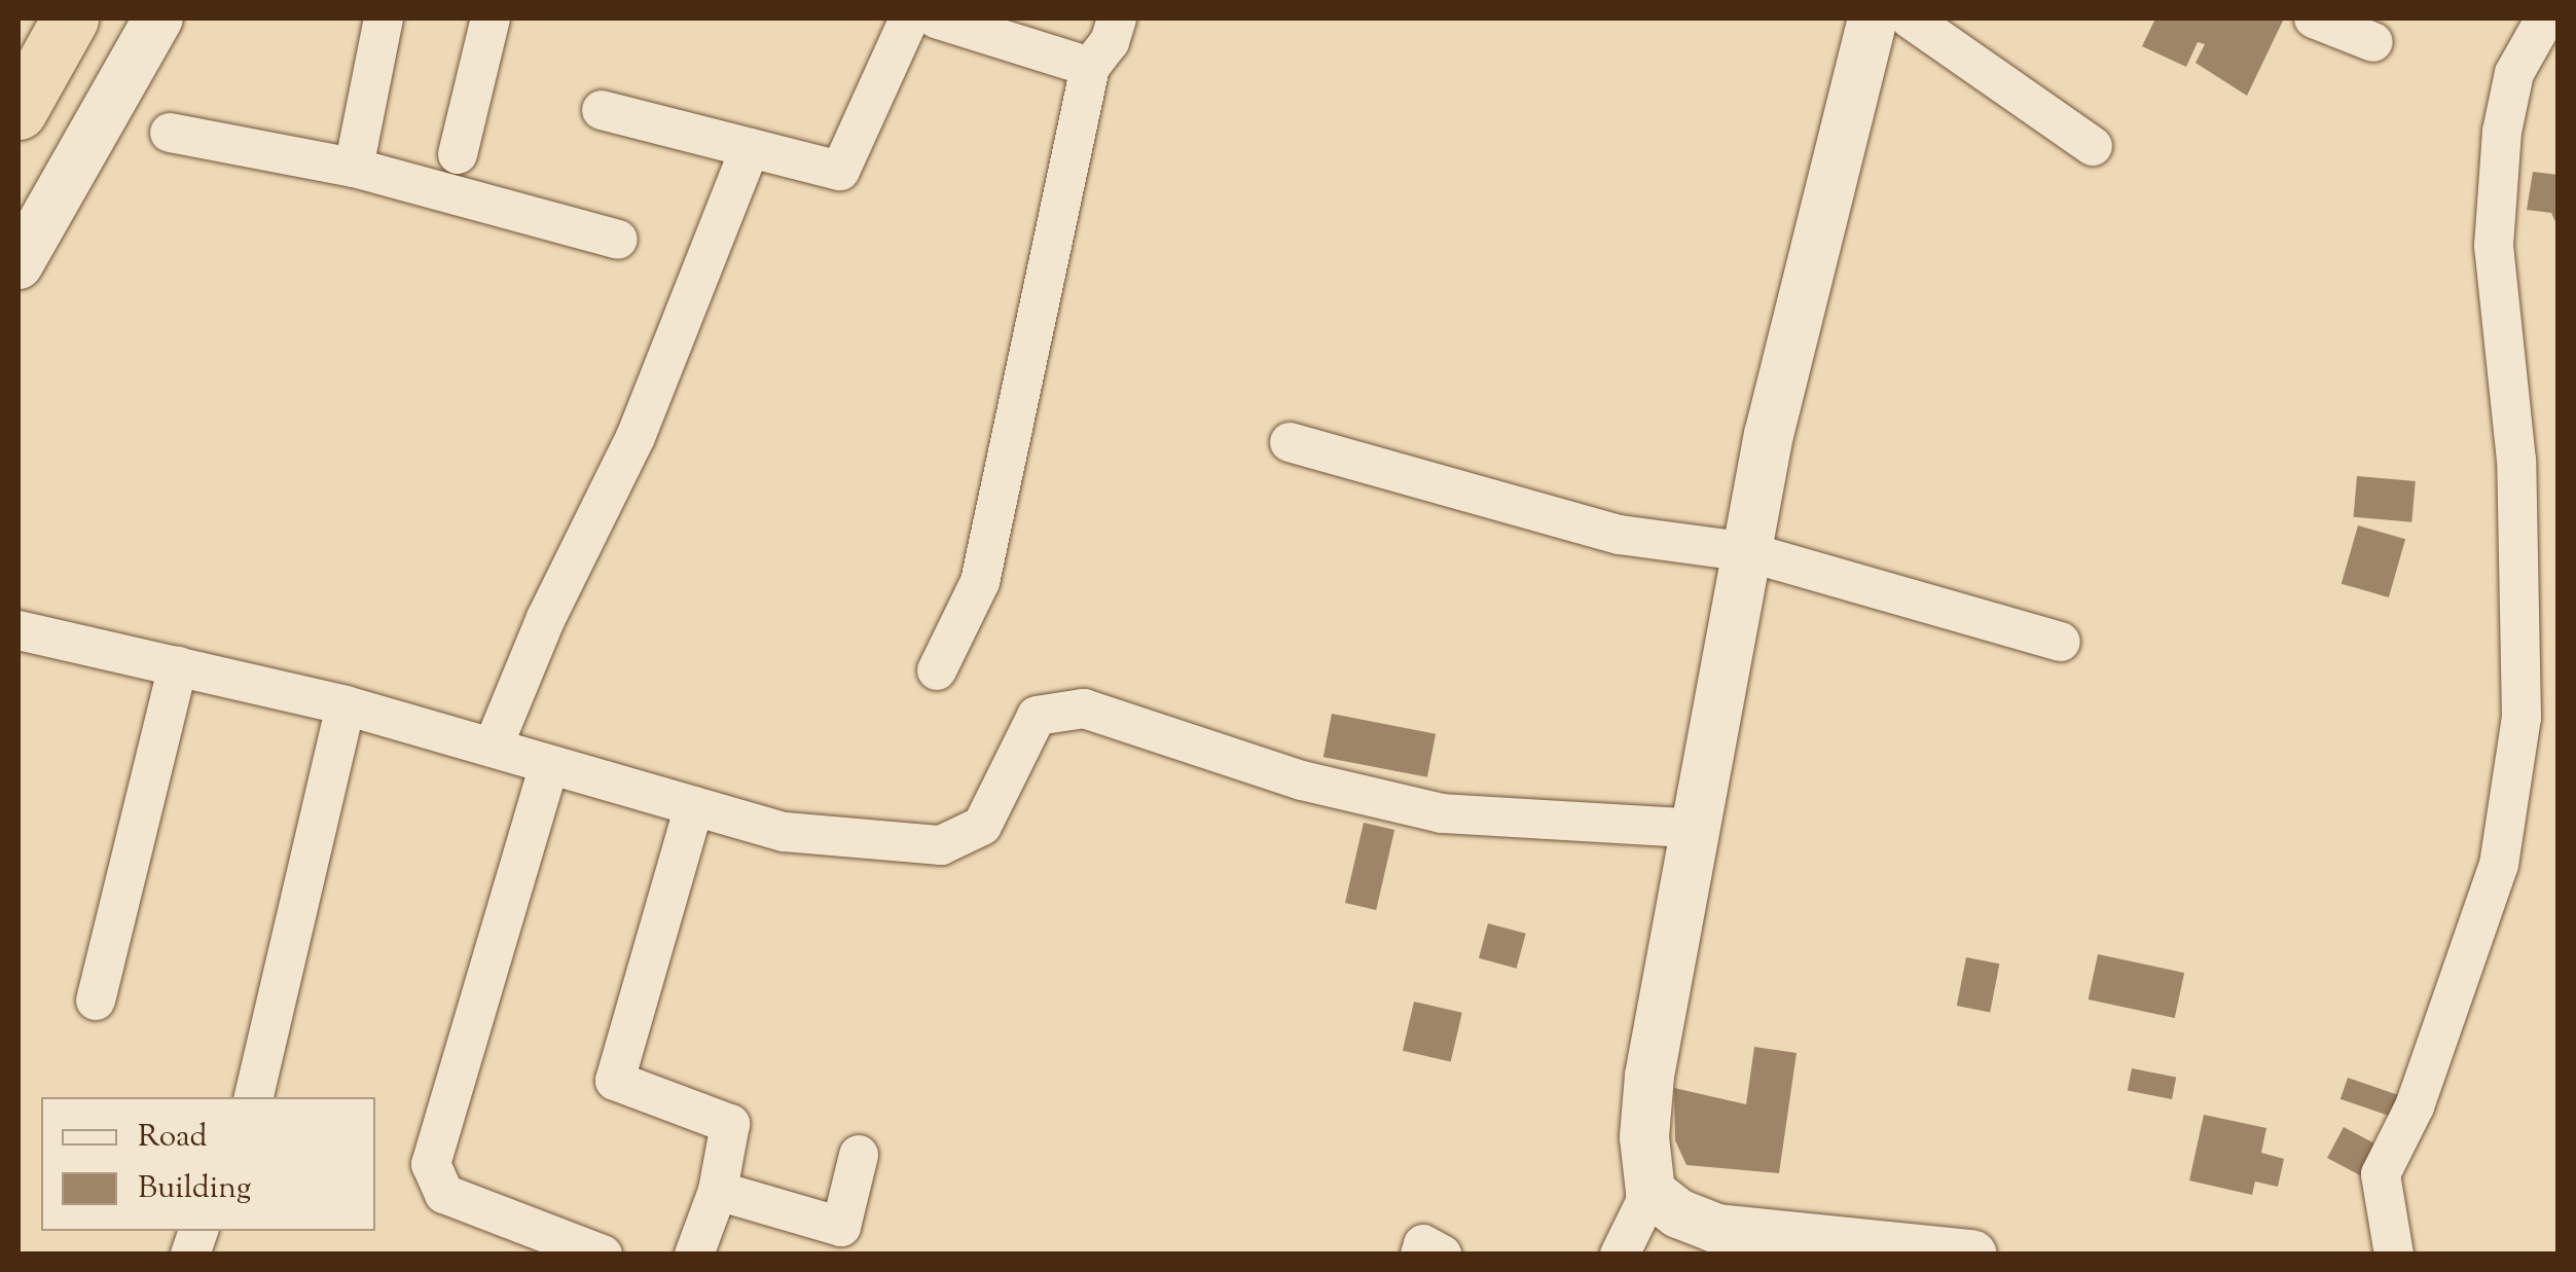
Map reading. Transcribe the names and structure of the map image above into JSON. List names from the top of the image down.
{
  "legend": ["Road", "Building"]
}
